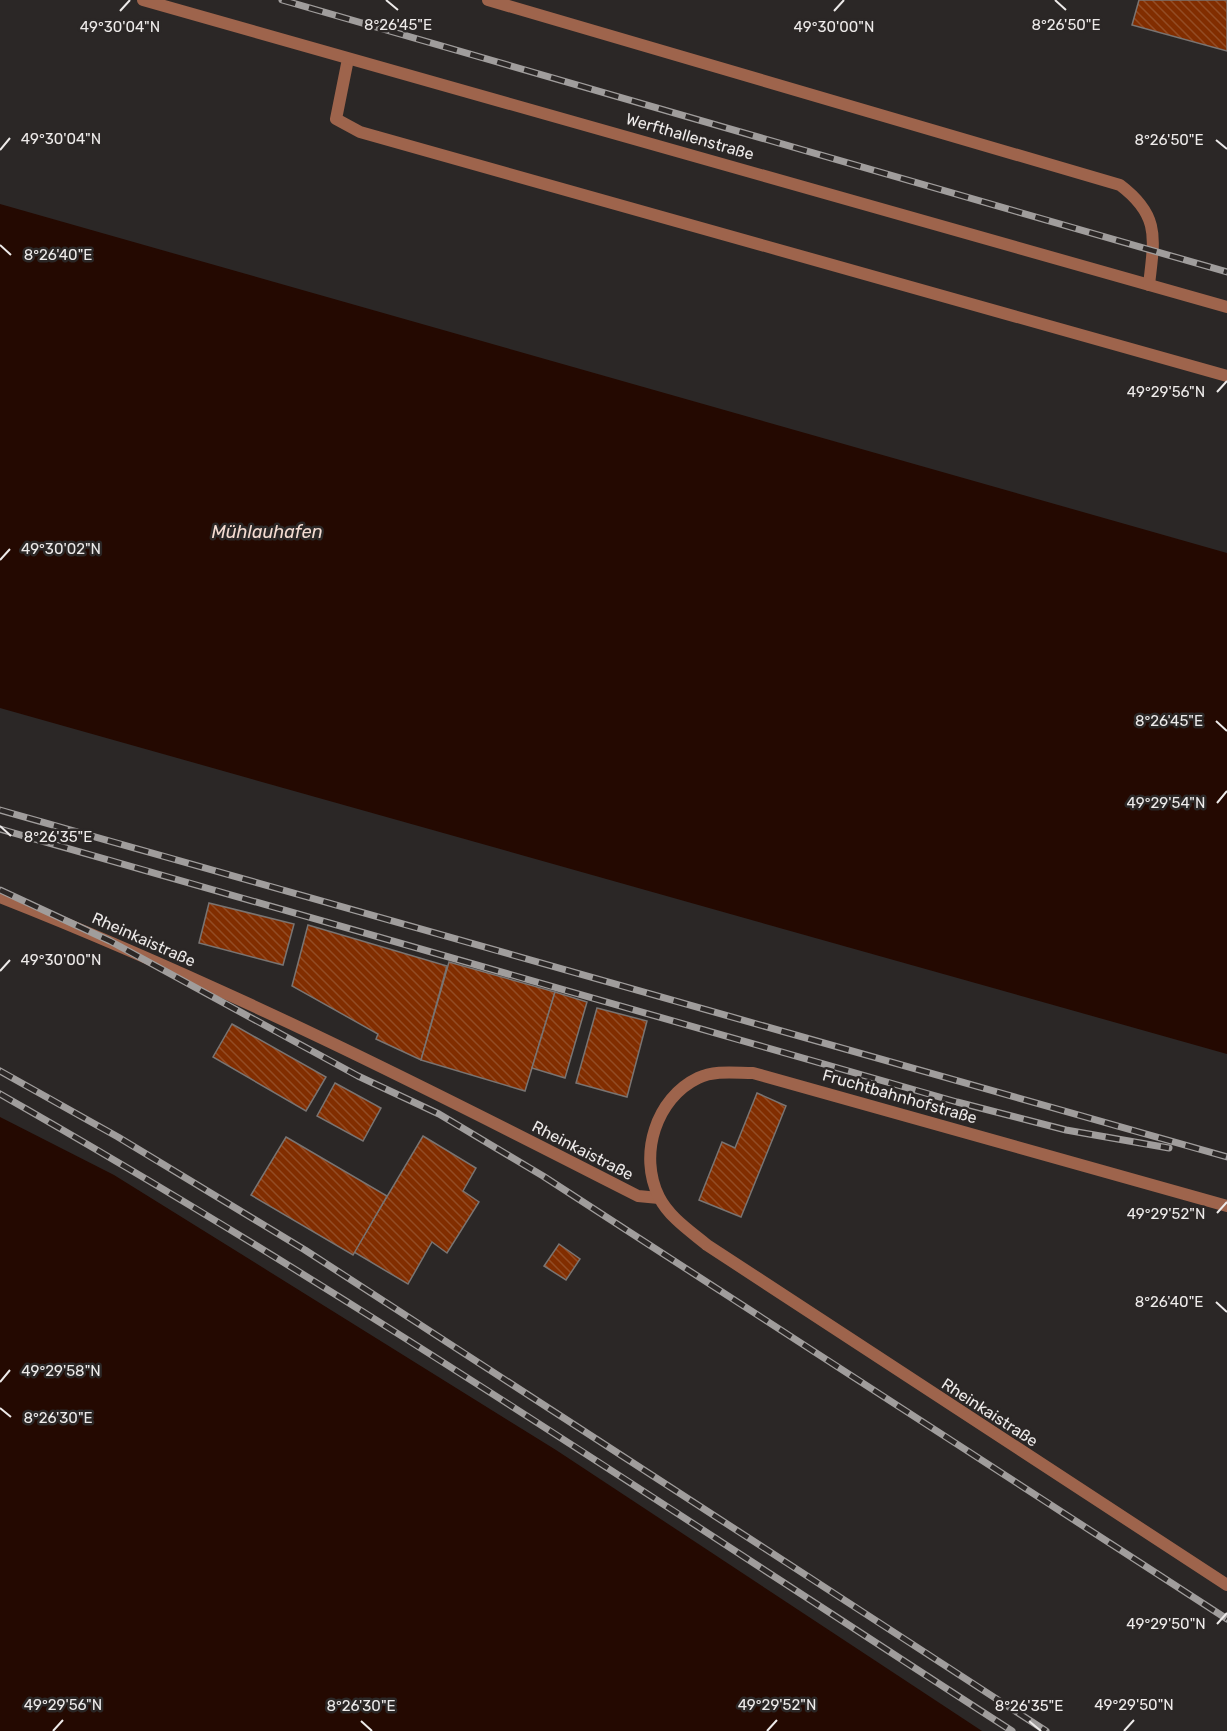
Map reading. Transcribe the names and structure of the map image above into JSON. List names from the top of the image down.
{
  "streets": {
    "street": ["Werfthallenstraße", "Rheinkaistraße", "Fruchtbahnhofstraße"]
  },
  "crossings": [
    ["Rheinkaistraße", "Fruchtbahnhofstraße"]
  ],
  "water": ["Mühlauhafen"],
  "coordinates": [
    "8°26'50\"E",
    "8°26'45\"E",
    "49°30'04\"N",
    "49°30'00\"N",
    "8°26'40\"E",
    "49°29'56\"N",
    "49°30'02\"N",
    "49°29'54\"N",
    "8°26'35\"E",
    "49°29'52\"N",
    "49°29'58\"N",
    "8°26'30\"E",
    "49°29'50\"N"
  ]
}
